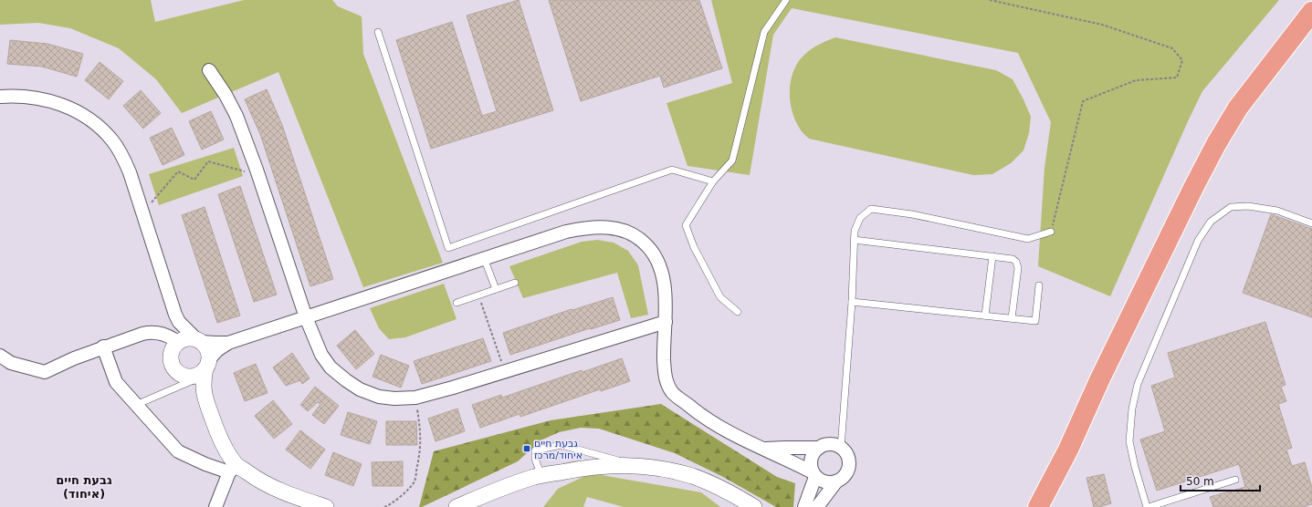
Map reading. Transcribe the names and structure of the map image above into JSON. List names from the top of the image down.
{
  "districts": ["גבעת חיים (איחוד)"],
  "places": {
    "transit": ["גבעת חיים איחוד/מרכז"]
  },
  "scale_bar": "50 m"
}
